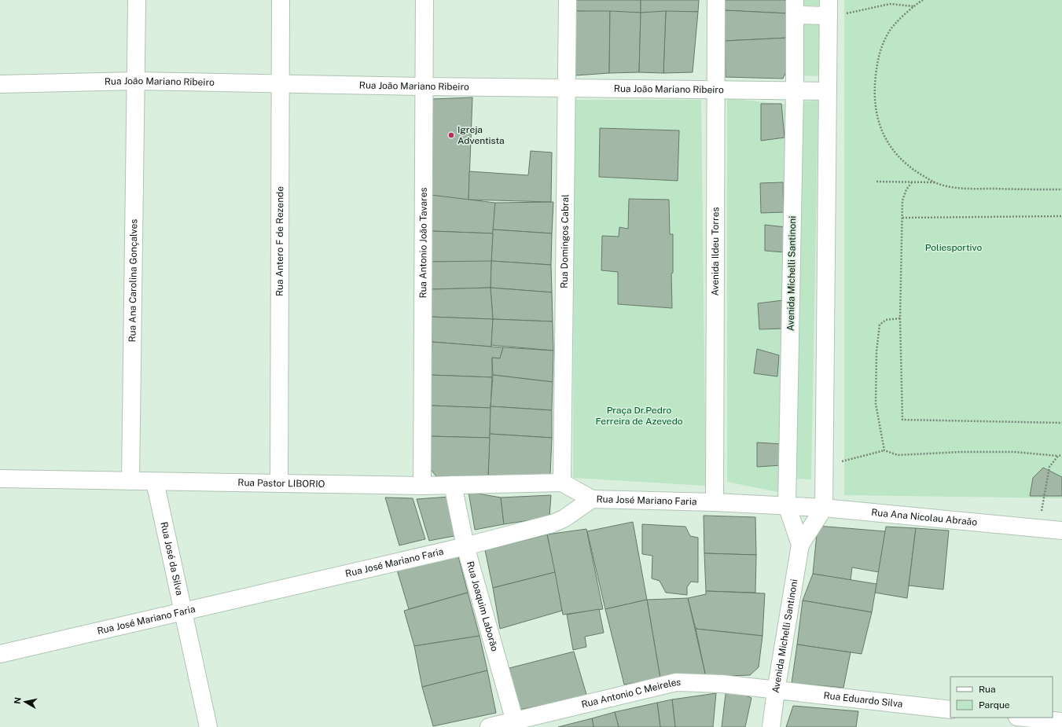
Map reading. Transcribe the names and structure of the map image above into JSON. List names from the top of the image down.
{
  "streets": {
    "street": [
      "Rua João Mariano Ribeiro",
      "Rua Antero F de Rezende",
      "Rua Domingos Cabral",
      "Rua Antonio João Tavares",
      "Avenida Ildeu Torres",
      "Avenida Michelli Santinoni",
      "Rua Ana Carolina Gonçalves",
      "Rua Pastor LIBORIO",
      "Rua José Mariano Faria",
      "Rua Ana Nicolau Abraão",
      "Rua José da Silva",
      "Rua Joaquim Laborão",
      "Rua Antonio C Meireles",
      "Rua Eduardo Silva"
    ]
  },
  "crossings": [
    ["Rua João Mariano Ribeiro", "Rua Antero F de Rezende"],
    ["Rua João Mariano Ribeiro", "Rua Domingos Cabral"],
    ["Rua João Mariano Ribeiro", "Rua Antonio João Tavares"],
    ["Rua João Mariano Ribeiro", "Avenida Ildeu Torres"],
    ["Rua João Mariano Ribeiro", "Avenida Michelli Santinoni"],
    ["Rua João Mariano Ribeiro", "Rua Ana Carolina Gonçalves"],
    ["Rua Antero F de Rezende", "Rua Pastor LIBORIO"],
    ["Rua Domingos Cabral", "Rua Pastor LIBORIO"],
    ["Rua Antonio João Tavares", "Rua Pastor LIBORIO"],
    ["Avenida Ildeu Torres", "Rua José Mariano Faria"],
    ["Avenida Michelli Santinoni", "Rua José Mariano Faria"],
    ["Avenida Michelli Santinoni", "Rua Ana Nicolau Abraão"],
    ["Avenida Michelli Santinoni", "Rua Antonio C Meireles"],
    ["Avenida Michelli Santinoni", "Rua Eduardo Silva"],
    ["Rua Ana Carolina Gonçalves", "Rua Pastor LIBORIO"],
    ["Rua Pastor LIBORIO", "Rua José da Silva"],
    ["Rua Pastor LIBORIO", "Rua Joaquim Laborão"],
    ["Rua José Mariano Faria", "Rua Ana Nicolau Abraão"],
    ["Rua José Mariano Faria", "Rua José da Silva"],
    ["Rua José Mariano Faria", "Rua Joaquim Laborão"],
    ["Rua Joaquim Laborão", "Rua Antonio C Meireles"],
    ["Rua Antonio C Meireles", "Rua Eduardo Silva"]
  ],
  "parks": ["Poliesportivo", "Praça Dr.Pedro Ferreira de Azevedo"],
  "places": ["Igreja Adventista"],
  "legend": ["Rua", "Parque"],
  "north": "left"
}
